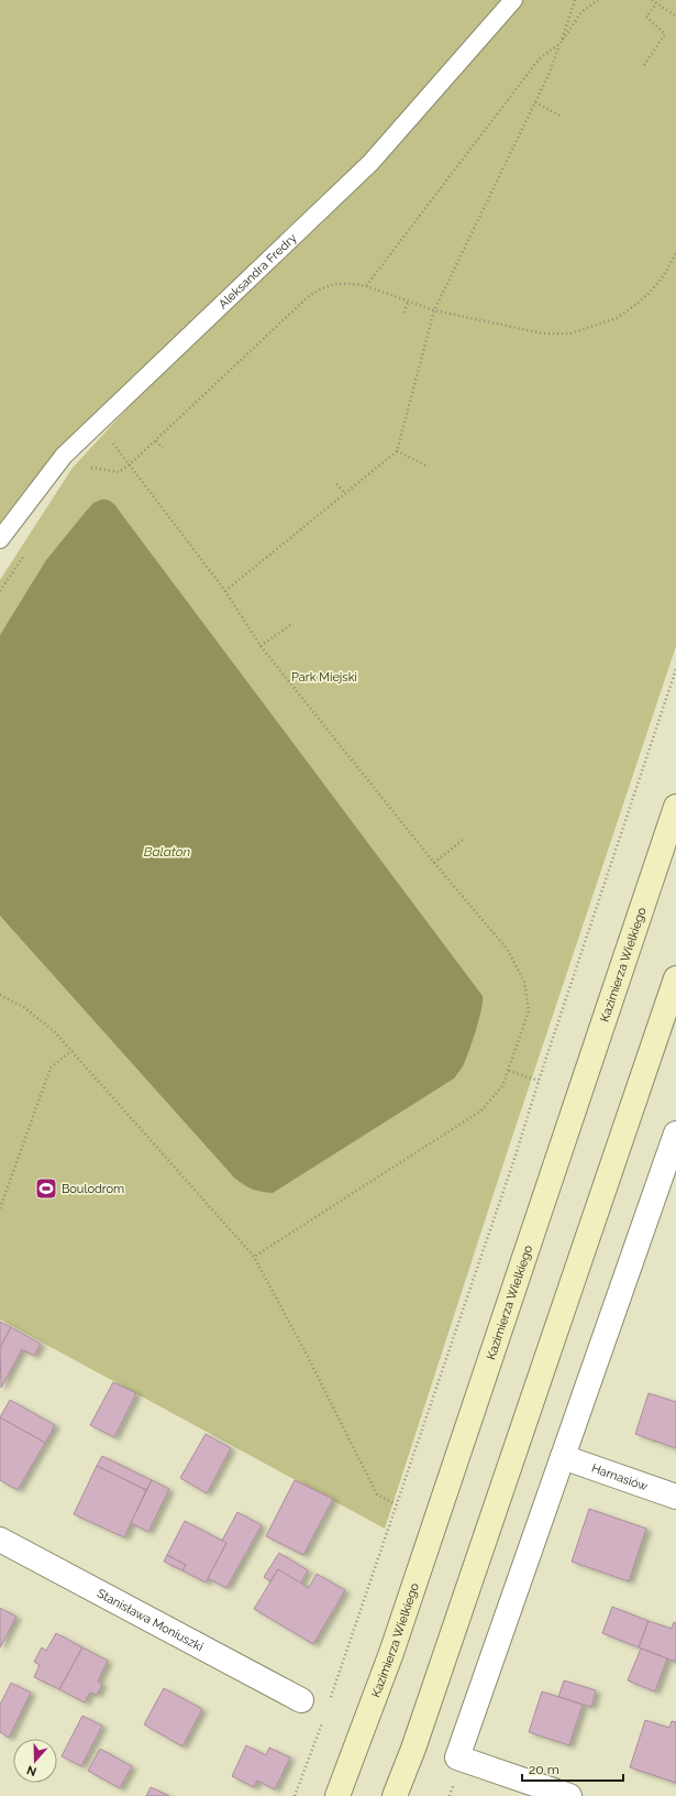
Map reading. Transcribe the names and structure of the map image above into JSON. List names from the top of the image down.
{
  "streets": {
    "main road": ["Kazimierza Wielkiego"],
    "street": ["Harnasiów", "Stanisława Moniuszki"],
    "lane": ["Aleksandra Fredry"]
  },
  "water": ["Balaton"],
  "parks": ["Park Miejski"],
  "places": {
    "sports": ["Boulodrom"]
  },
  "scale_bar": "20 m",
  "north": "bottom"
}
